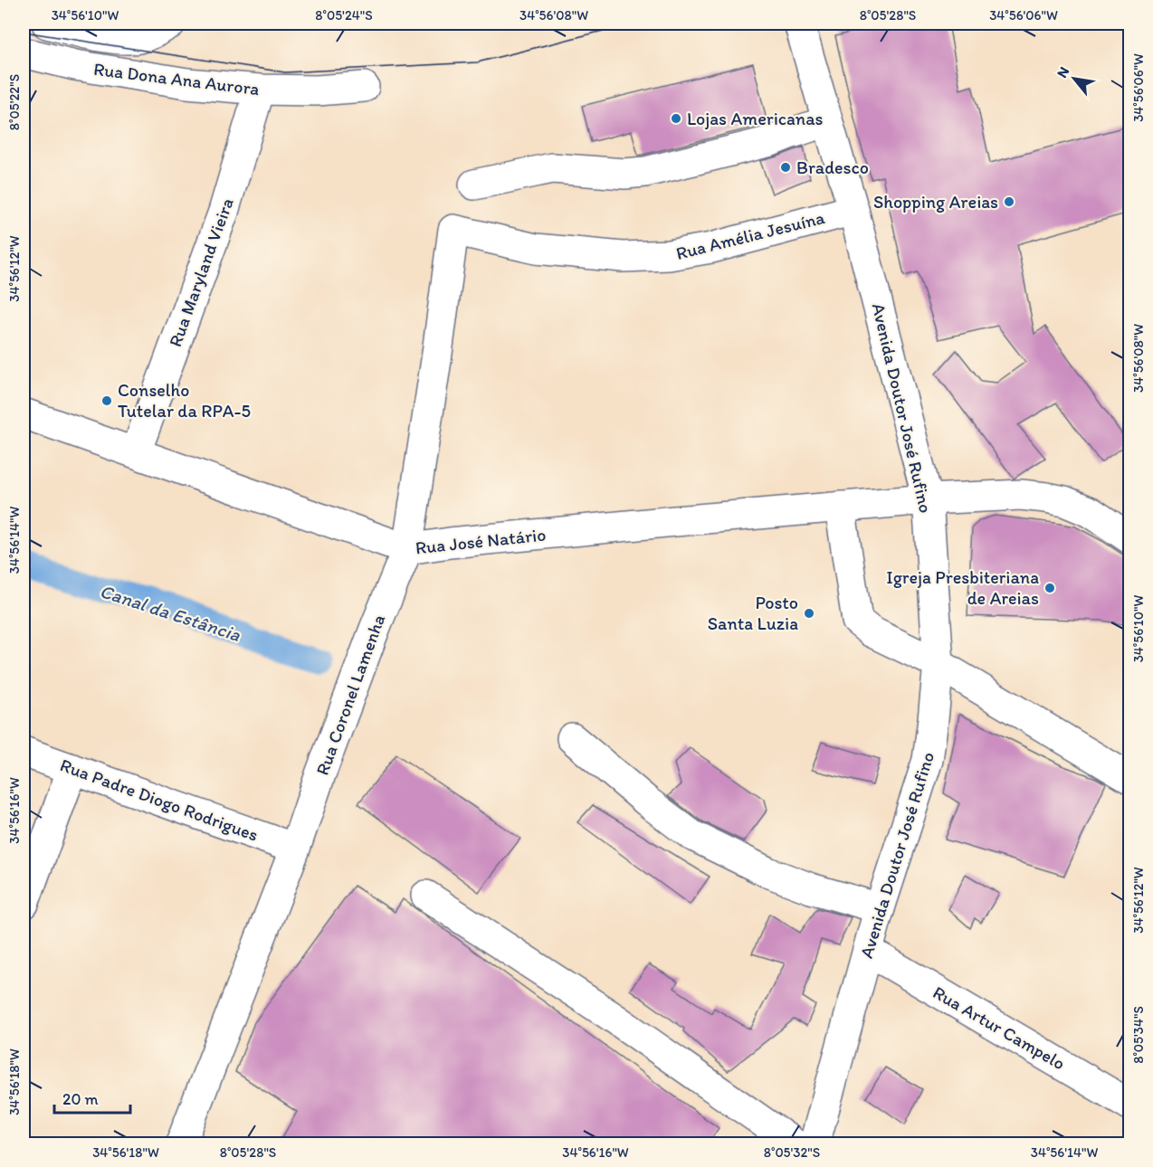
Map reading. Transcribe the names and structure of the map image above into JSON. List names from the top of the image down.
{
  "streets": {
    "street": [
      "Rua Dona Ana Aurora",
      "Rua Amélia Jesuína",
      "Rua Maryland Vieira",
      "Avenida Doutor José Rufino",
      "Rua José Natário",
      "Rua Coronel Lamenha",
      "Rua Padre Diogo Rodrigues",
      "Rua Artur Campelo"
    ]
  },
  "crossings": [
    ["Rua Dona Ana Aurora", "Rua Maryland Vieira"],
    ["Rua Amélia Jesuína", "Avenida Doutor José Rufino"],
    ["Rua Amélia Jesuína", "Rua Coronel Lamenha"],
    ["Rua Maryland Vieira", "Rua José Natário"],
    ["Avenida Doutor José Rufino", "Rua José Natário"],
    ["Avenida Doutor José Rufino", "Rua Artur Campelo"],
    ["Rua José Natário", "Rua Coronel Lamenha"],
    ["Rua Coronel Lamenha", "Rua Padre Diogo Rodrigues"]
  ],
  "water": ["Canal da Estância"],
  "places": [
    "Lojas Americanas",
    "Bradesco",
    "Shopping Areias",
    "Conselho Tutelar da RPA-5",
    "Igreja Presbiteriana de Areias",
    "Posto Santa Luzia"
  ],
  "scale_bar": "20 m",
  "north": "top left",
  "coordinates": [
    "34°56'10\"W",
    "8°05'24\"S",
    "34°56'08\"W",
    "8°05'28\"S",
    "34°56'06\"W",
    "8°05'22\"S",
    "34°56'12\"W",
    "34°56'14\"W",
    "34°56'16\"W",
    "8°05'34\"S",
    "34°56'18\"W",
    "8°05'32\"S"
  ]
}
